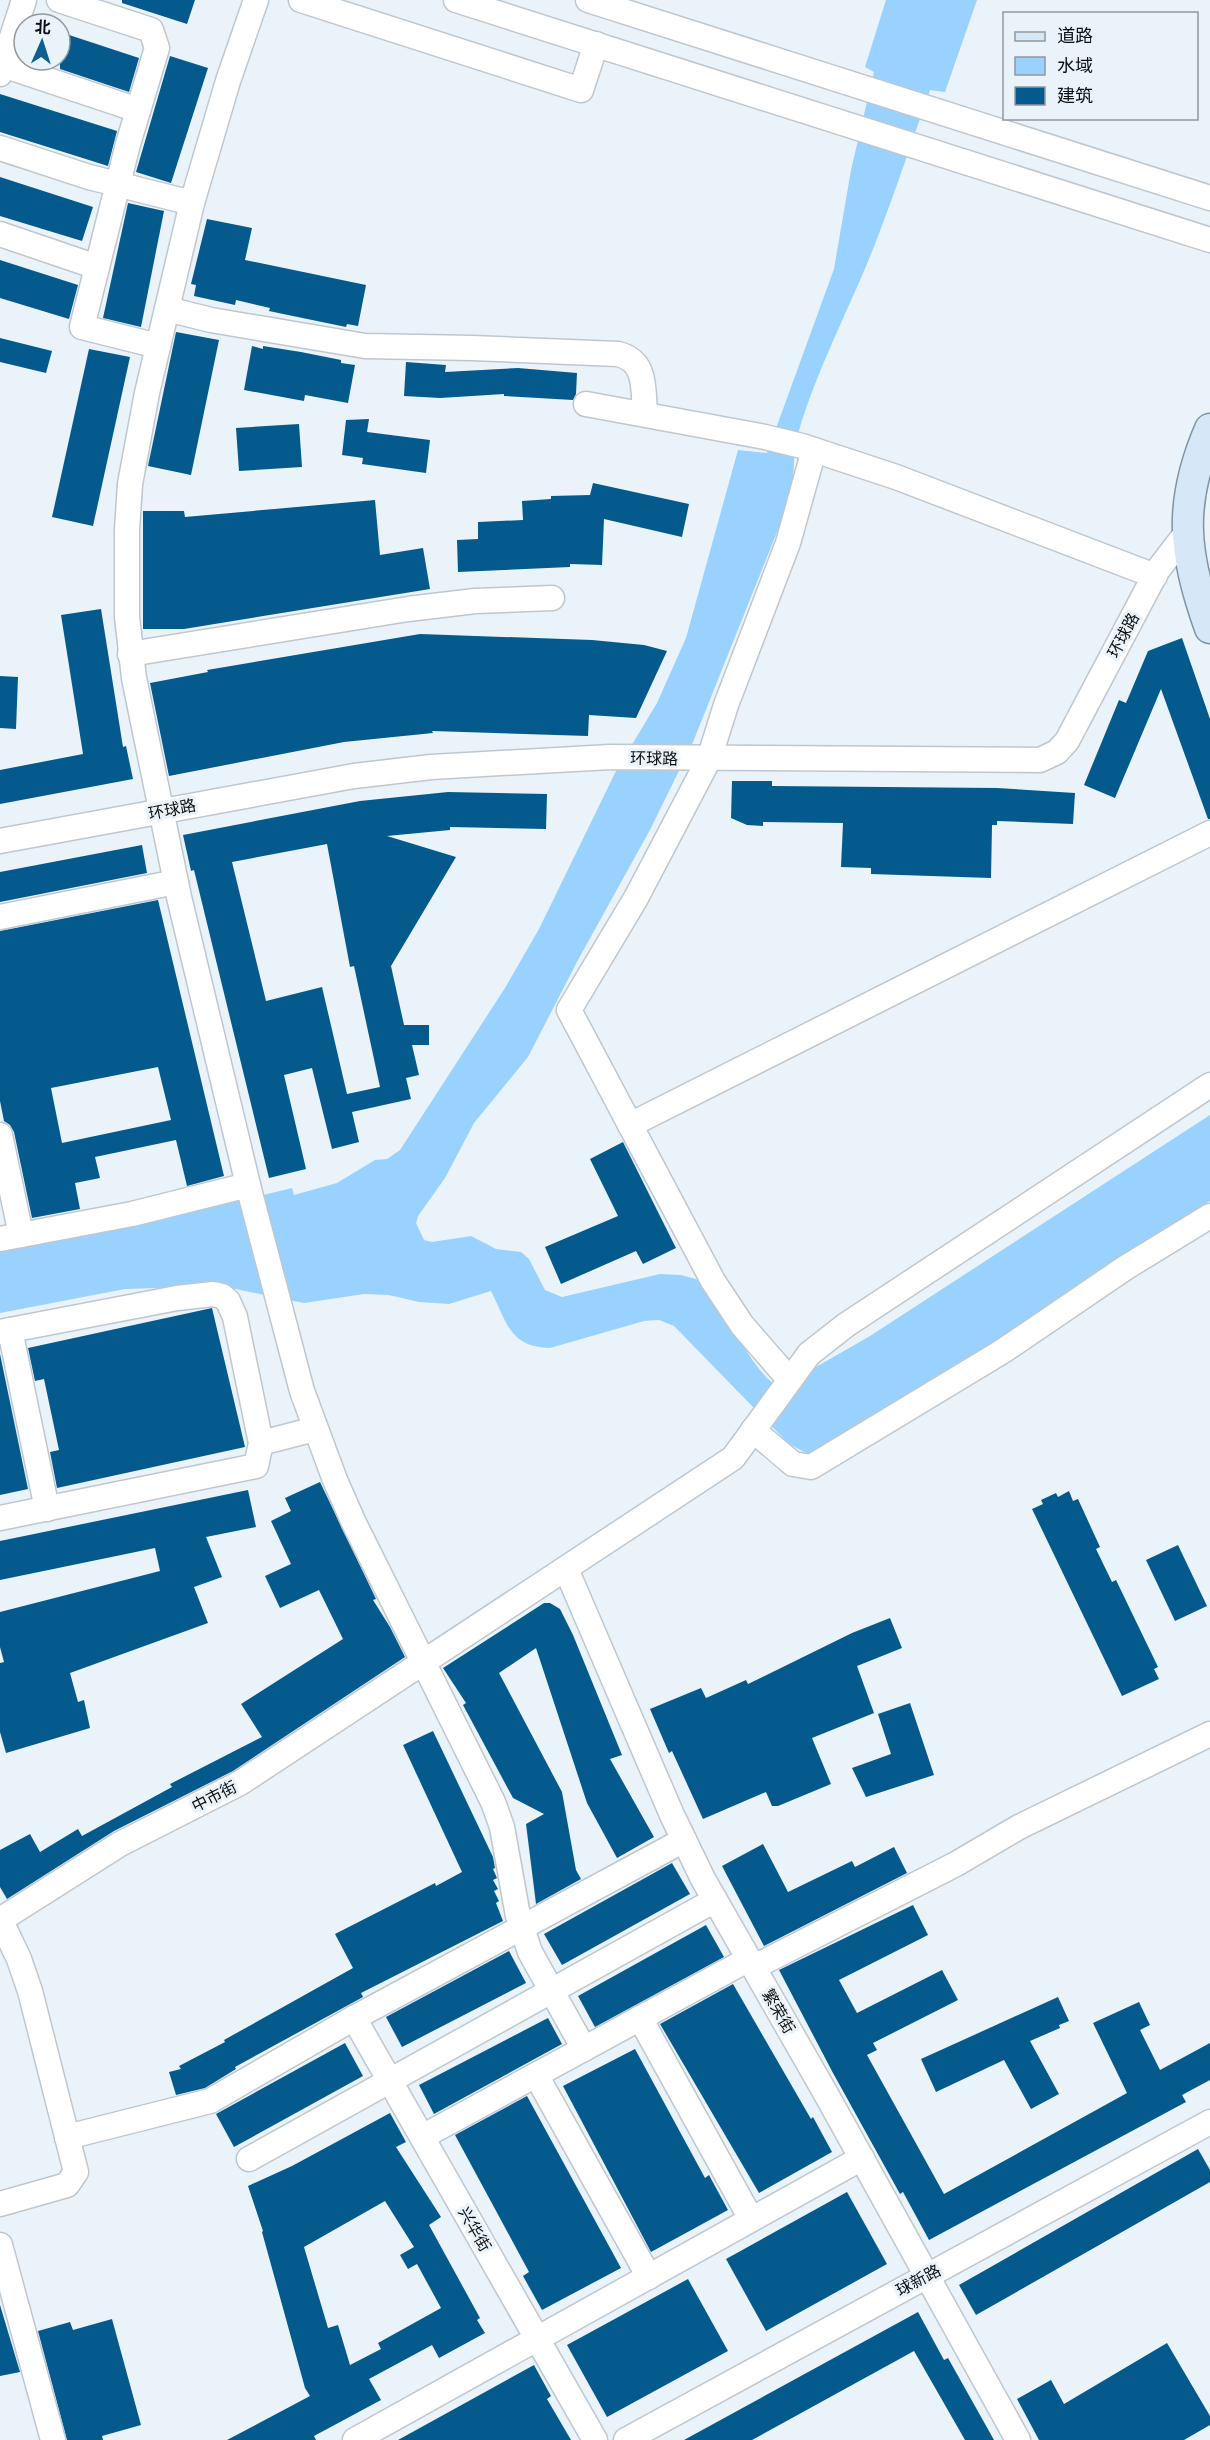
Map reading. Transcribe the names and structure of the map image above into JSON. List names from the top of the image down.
{
  "streets": {
    "street": [
      "环球路",
      "中市街",
      "繁荣街",
      "兴华街",
      "球新路"
    ]
  },
  "crossings": [
    ["中市街", "繁荣街"],
    ["繁荣街", "球新路"]
  ],
  "legend": ["道路", "水域", "建筑"],
  "north": "top"
}
